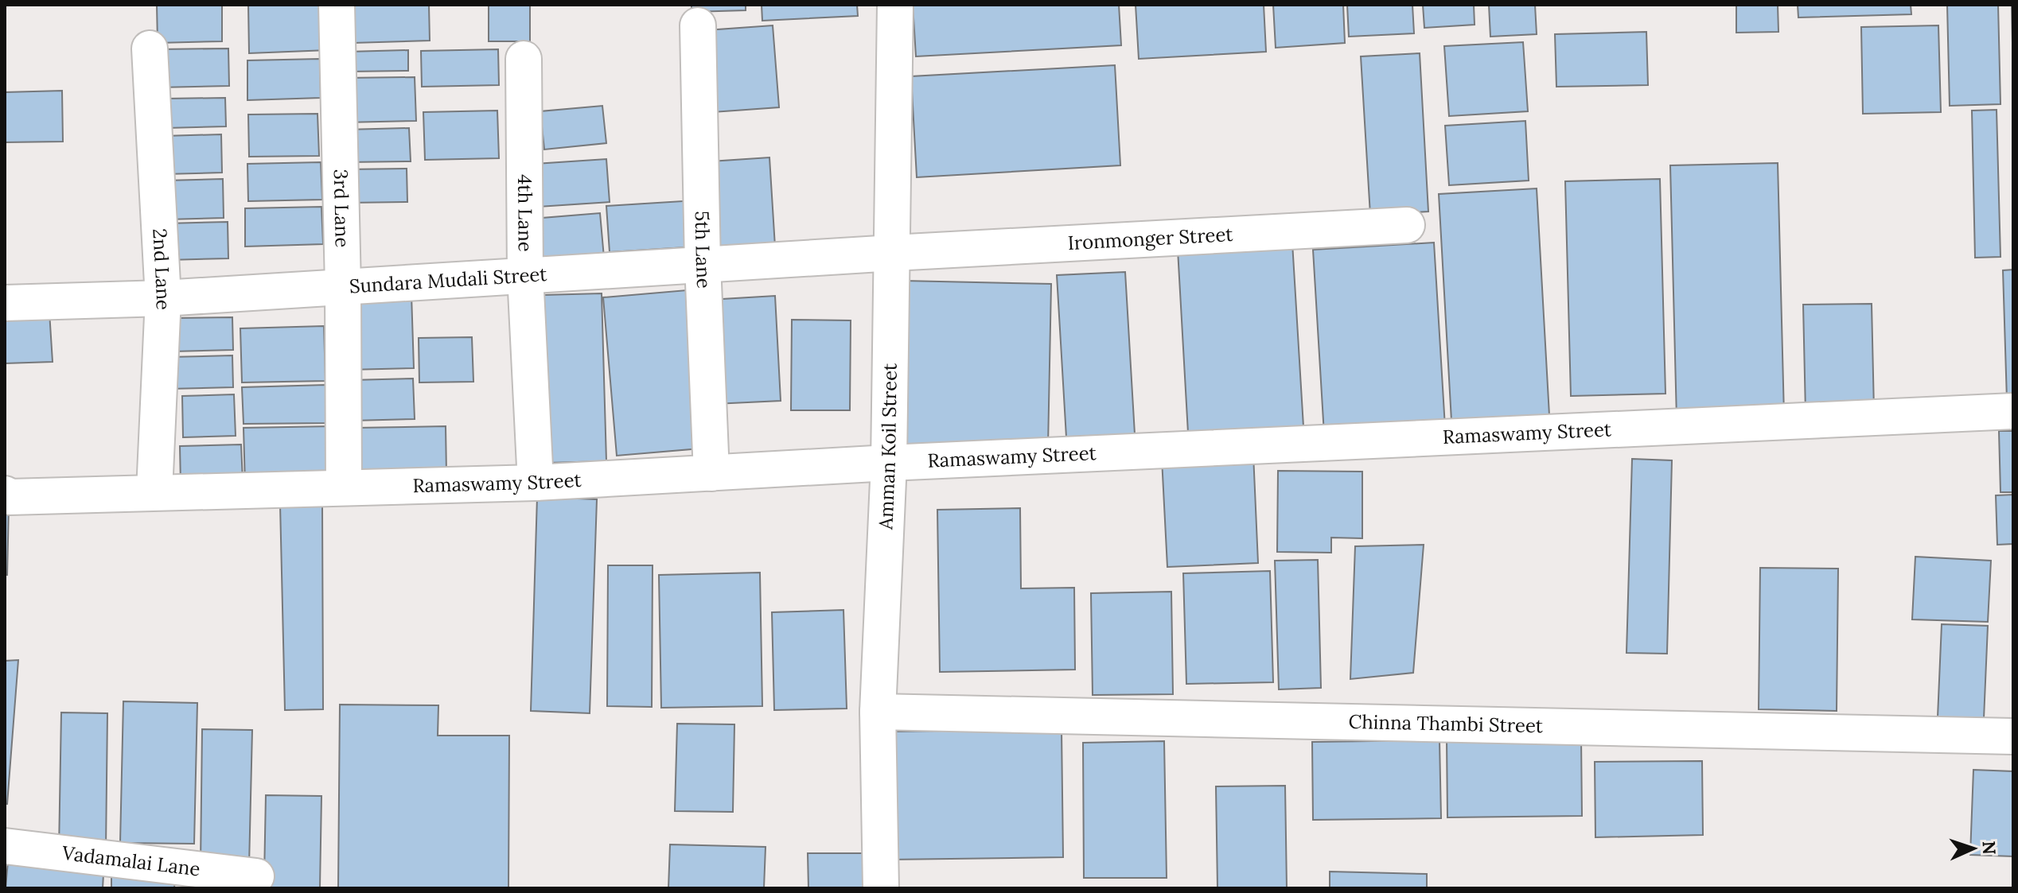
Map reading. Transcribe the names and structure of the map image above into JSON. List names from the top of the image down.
{
  "streets": {
    "street": [
      "3rd Lane",
      "4th Lane",
      "Ironmonger Street",
      "5th Lane",
      "2nd Lane",
      "Sundara Mudali Street",
      "Ramaswamy Street",
      "Amman Koil Street",
      "Chinna Thambi Street",
      "Vadamalai Lane"
    ]
  },
  "crossings": [
    ["3rd Lane", "Sundara Mudali Street"],
    ["3rd Lane", "Ramaswamy Street"],
    ["4th Lane", "Sundara Mudali Street"],
    ["4th Lane", "Ramaswamy Street"],
    ["Ironmonger Street", "Sundara Mudali Street"],
    ["Ironmonger Street", "Amman Koil Street"],
    ["5th Lane", "Sundara Mudali Street"],
    ["5th Lane", "Ramaswamy Street"],
    ["2nd Lane", "Sundara Mudali Street"],
    ["2nd Lane", "Ramaswamy Street"],
    ["Sundara Mudali Street", "Amman Koil Street"],
    ["Ramaswamy Street", "Amman Koil Street"],
    ["Amman Koil Street", "Chinna Thambi Street"]
  ],
  "north": "right"
}
